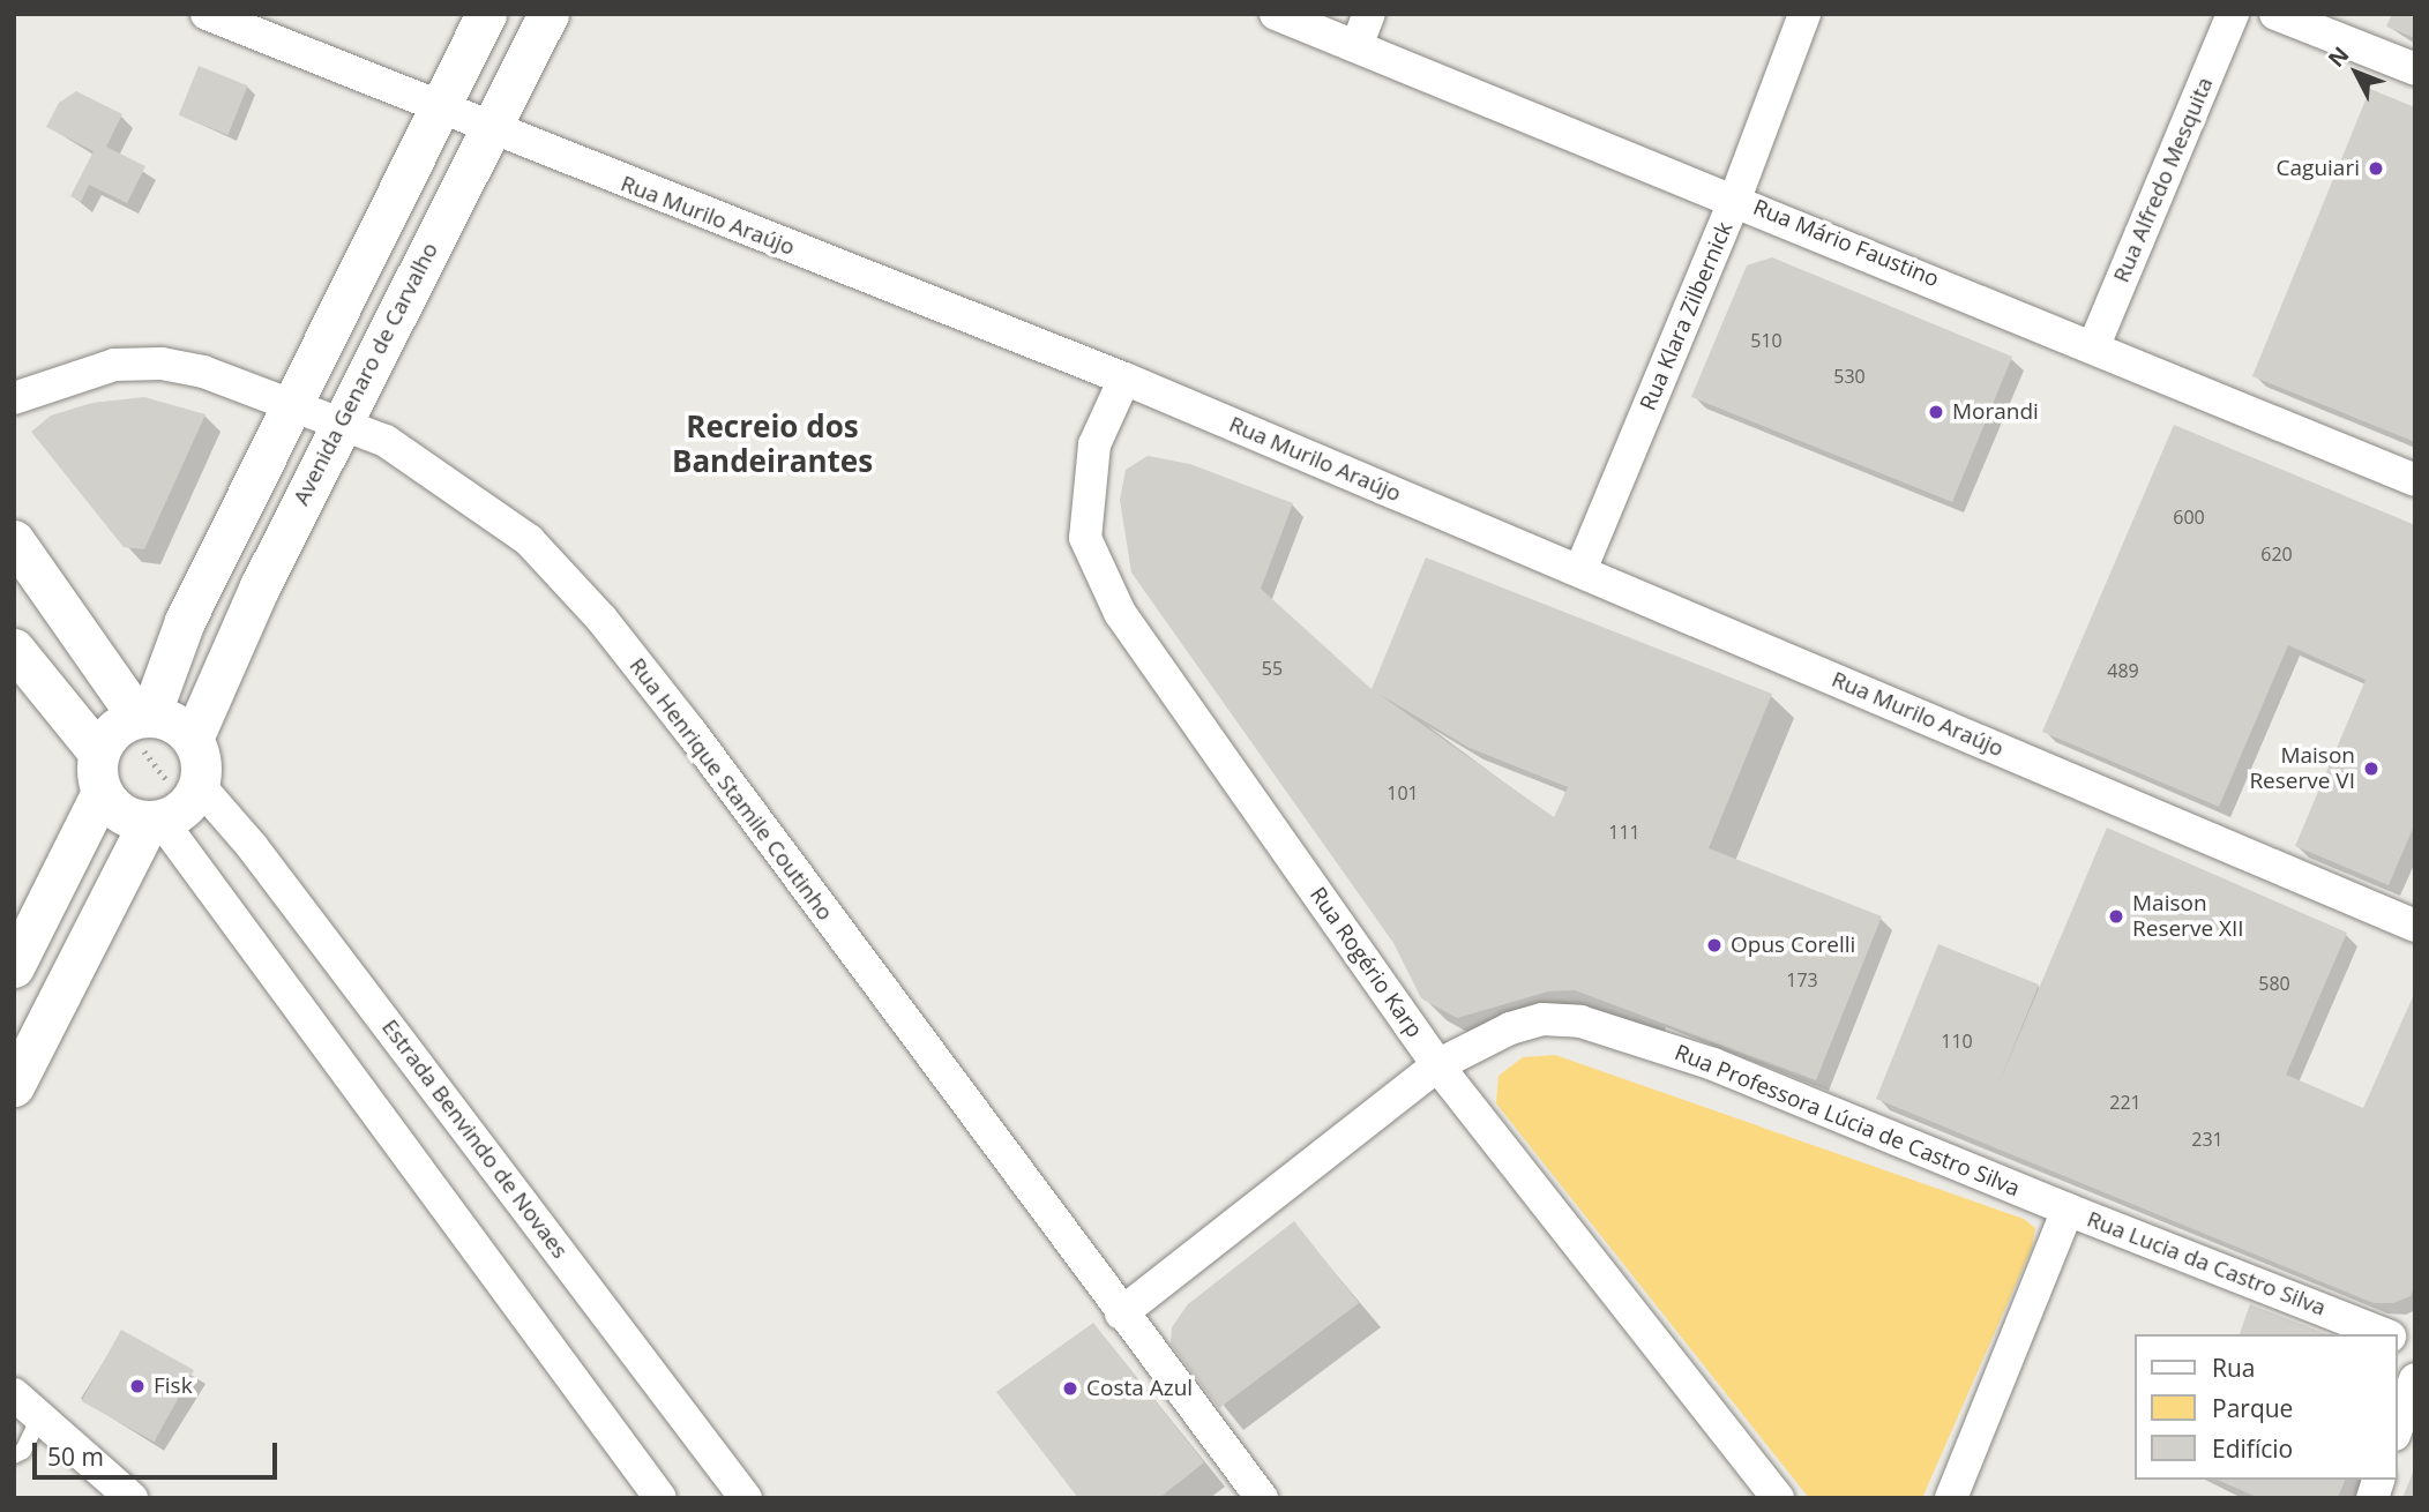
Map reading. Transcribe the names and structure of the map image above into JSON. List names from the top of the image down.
{
  "streets": {
    "street": [
      "Rua Alfredo Mesquita",
      "Rua Murilo Araújo",
      "Rua Mário Faustino",
      "Rua Klara Zilbernick",
      "Avenida Genaro de Carvalho",
      "Rua Henrique Stamile Coutinho",
      "Rua Rogério Karp",
      "Rua Professora Lúcia de Castro Silva",
      "Estrada Benvindo de Novaes",
      "Rua Lucia da Castro Silva"
    ]
  },
  "crossings": [
    ["Rua Alfredo Mesquita", "Rua Mário Faustino"],
    ["Rua Murilo Araújo", "Rua Klara Zilbernick"],
    ["Rua Murilo Araújo", "Avenida Genaro de Carvalho"],
    ["Rua Murilo Araújo", "Rua Rogério Karp"],
    ["Rua Mário Faustino", "Rua Klara Zilbernick"],
    ["Avenida Genaro de Carvalho", "Rua Henrique Stamile Coutinho"],
    ["Avenida Genaro de Carvalho", "Estrada Benvindo de Novaes"],
    ["Rua Henrique Stamile Coutinho", "Rua Professora Lúcia de Castro Silva"],
    ["Rua Rogério Karp", "Rua Professora Lúcia de Castro Silva"],
    ["Rua Professora Lúcia de Castro Silva", "Rua Lucia da Castro Silva"]
  ],
  "districts": ["Recreio dos Bandeirantes"],
  "places": [
    "Caguiari",
    "Morandi",
    "Maison Reserve VI",
    "Maison Reserve XII",
    "Opus Corelli",
    "Fisk",
    "Costa Azul"
  ],
  "house_numbers": [
    "510",
    "530",
    "600",
    "620",
    "55",
    "489",
    "101",
    "111",
    "173",
    "580",
    "110",
    "221",
    "231"
  ],
  "legend": ["Rua", "Parque", "Edifício"],
  "scale_bar": "50 m",
  "north": "top left"
}
